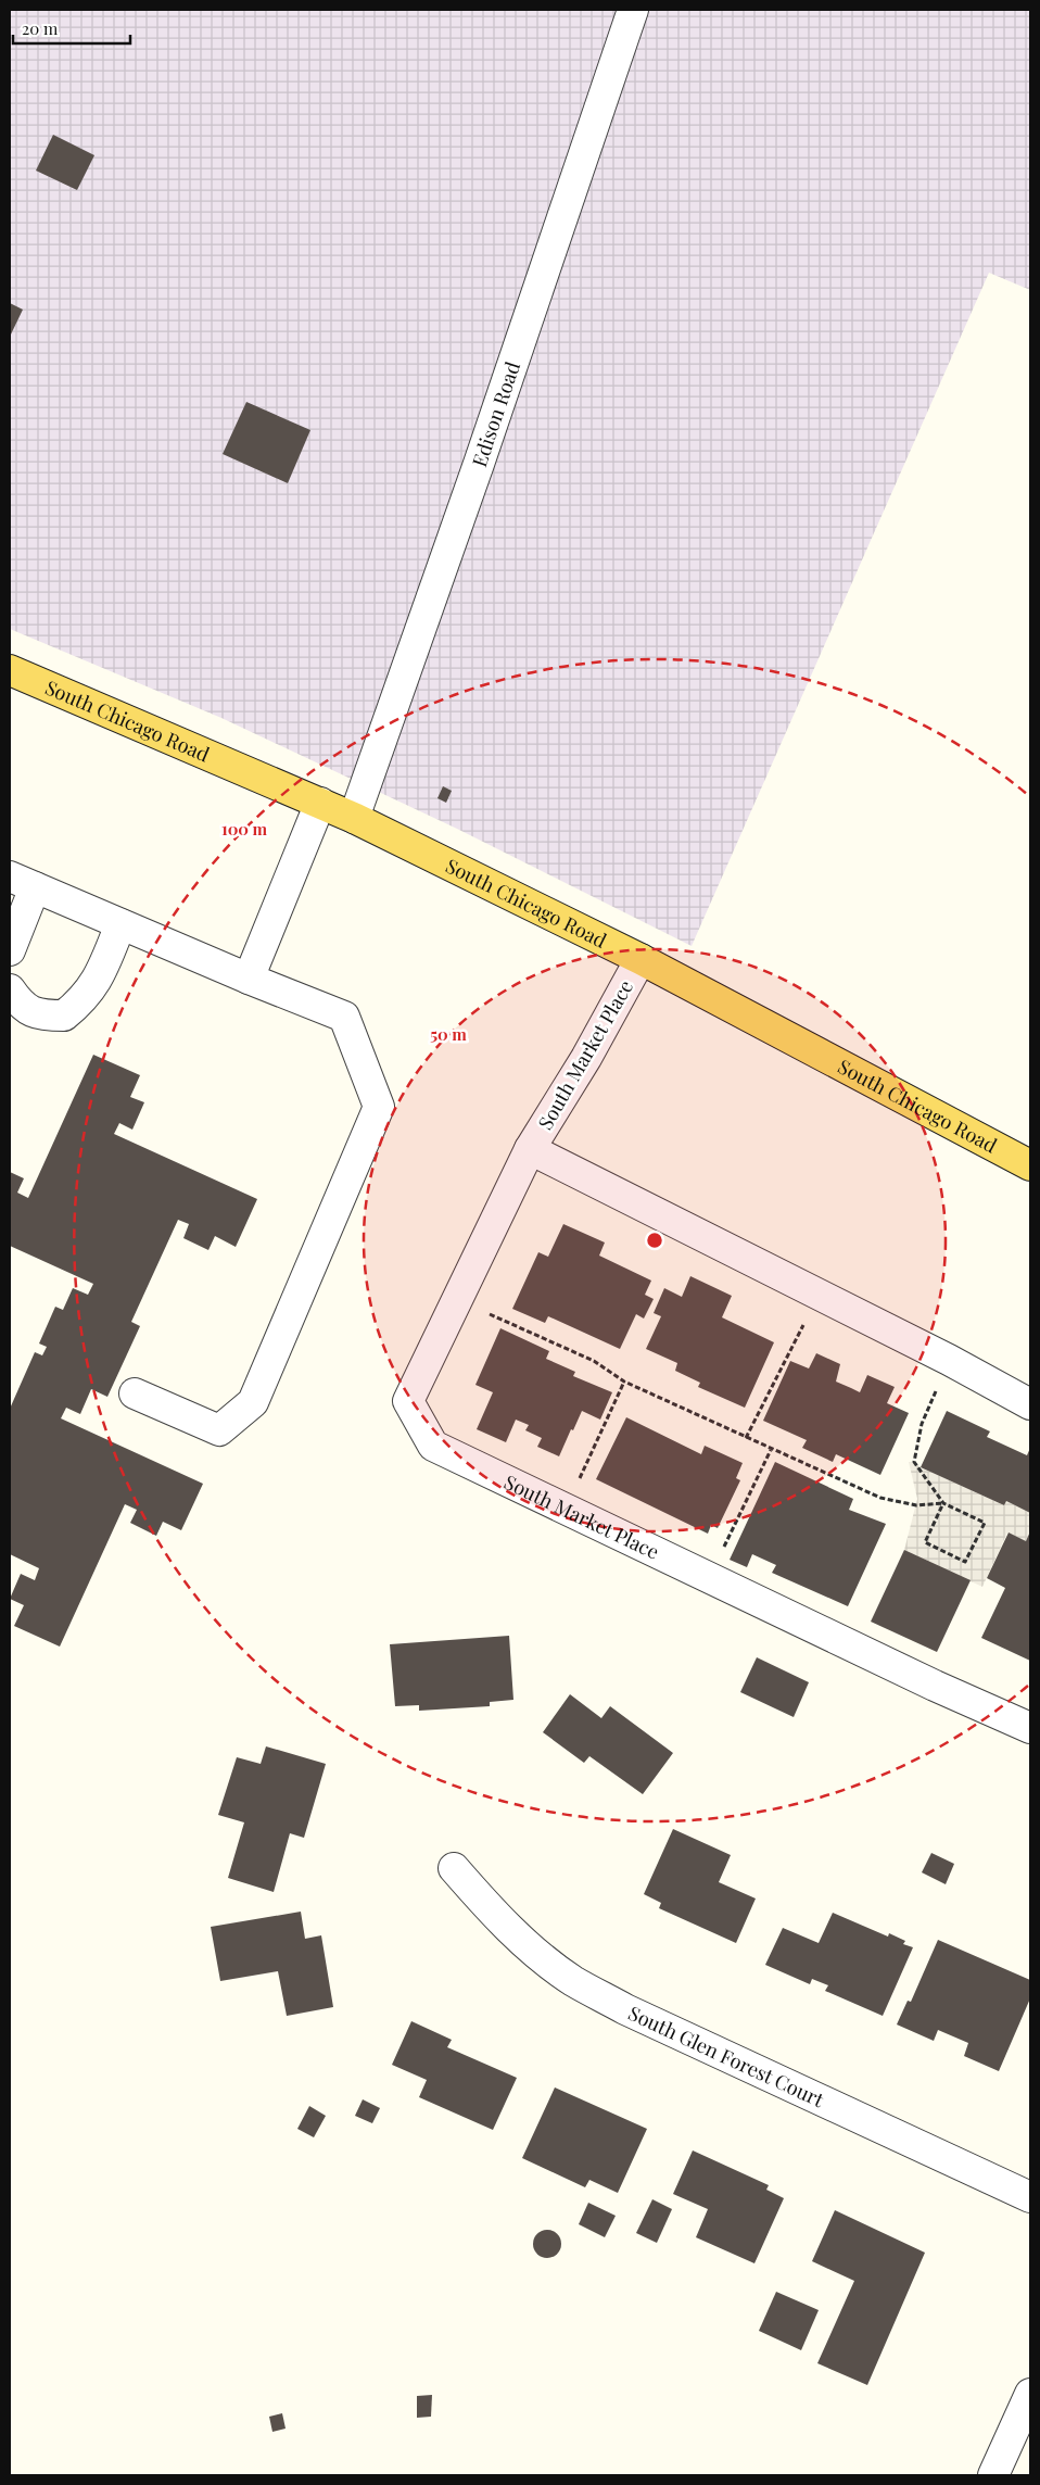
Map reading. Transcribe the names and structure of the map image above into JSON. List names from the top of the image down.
{
  "streets": {
    "main road": ["South Chicago Road"],
    "street": ["Edison Road", "South Market Place", "South Glen Forest Court"]
  },
  "crossings": [
    ["Edison Road", "South Chicago Road"],
    ["South Chicago Road", "South Market Place"]
  ],
  "scale_bar": "20 m",
  "rings": ["100 m", "50 m"]
}
